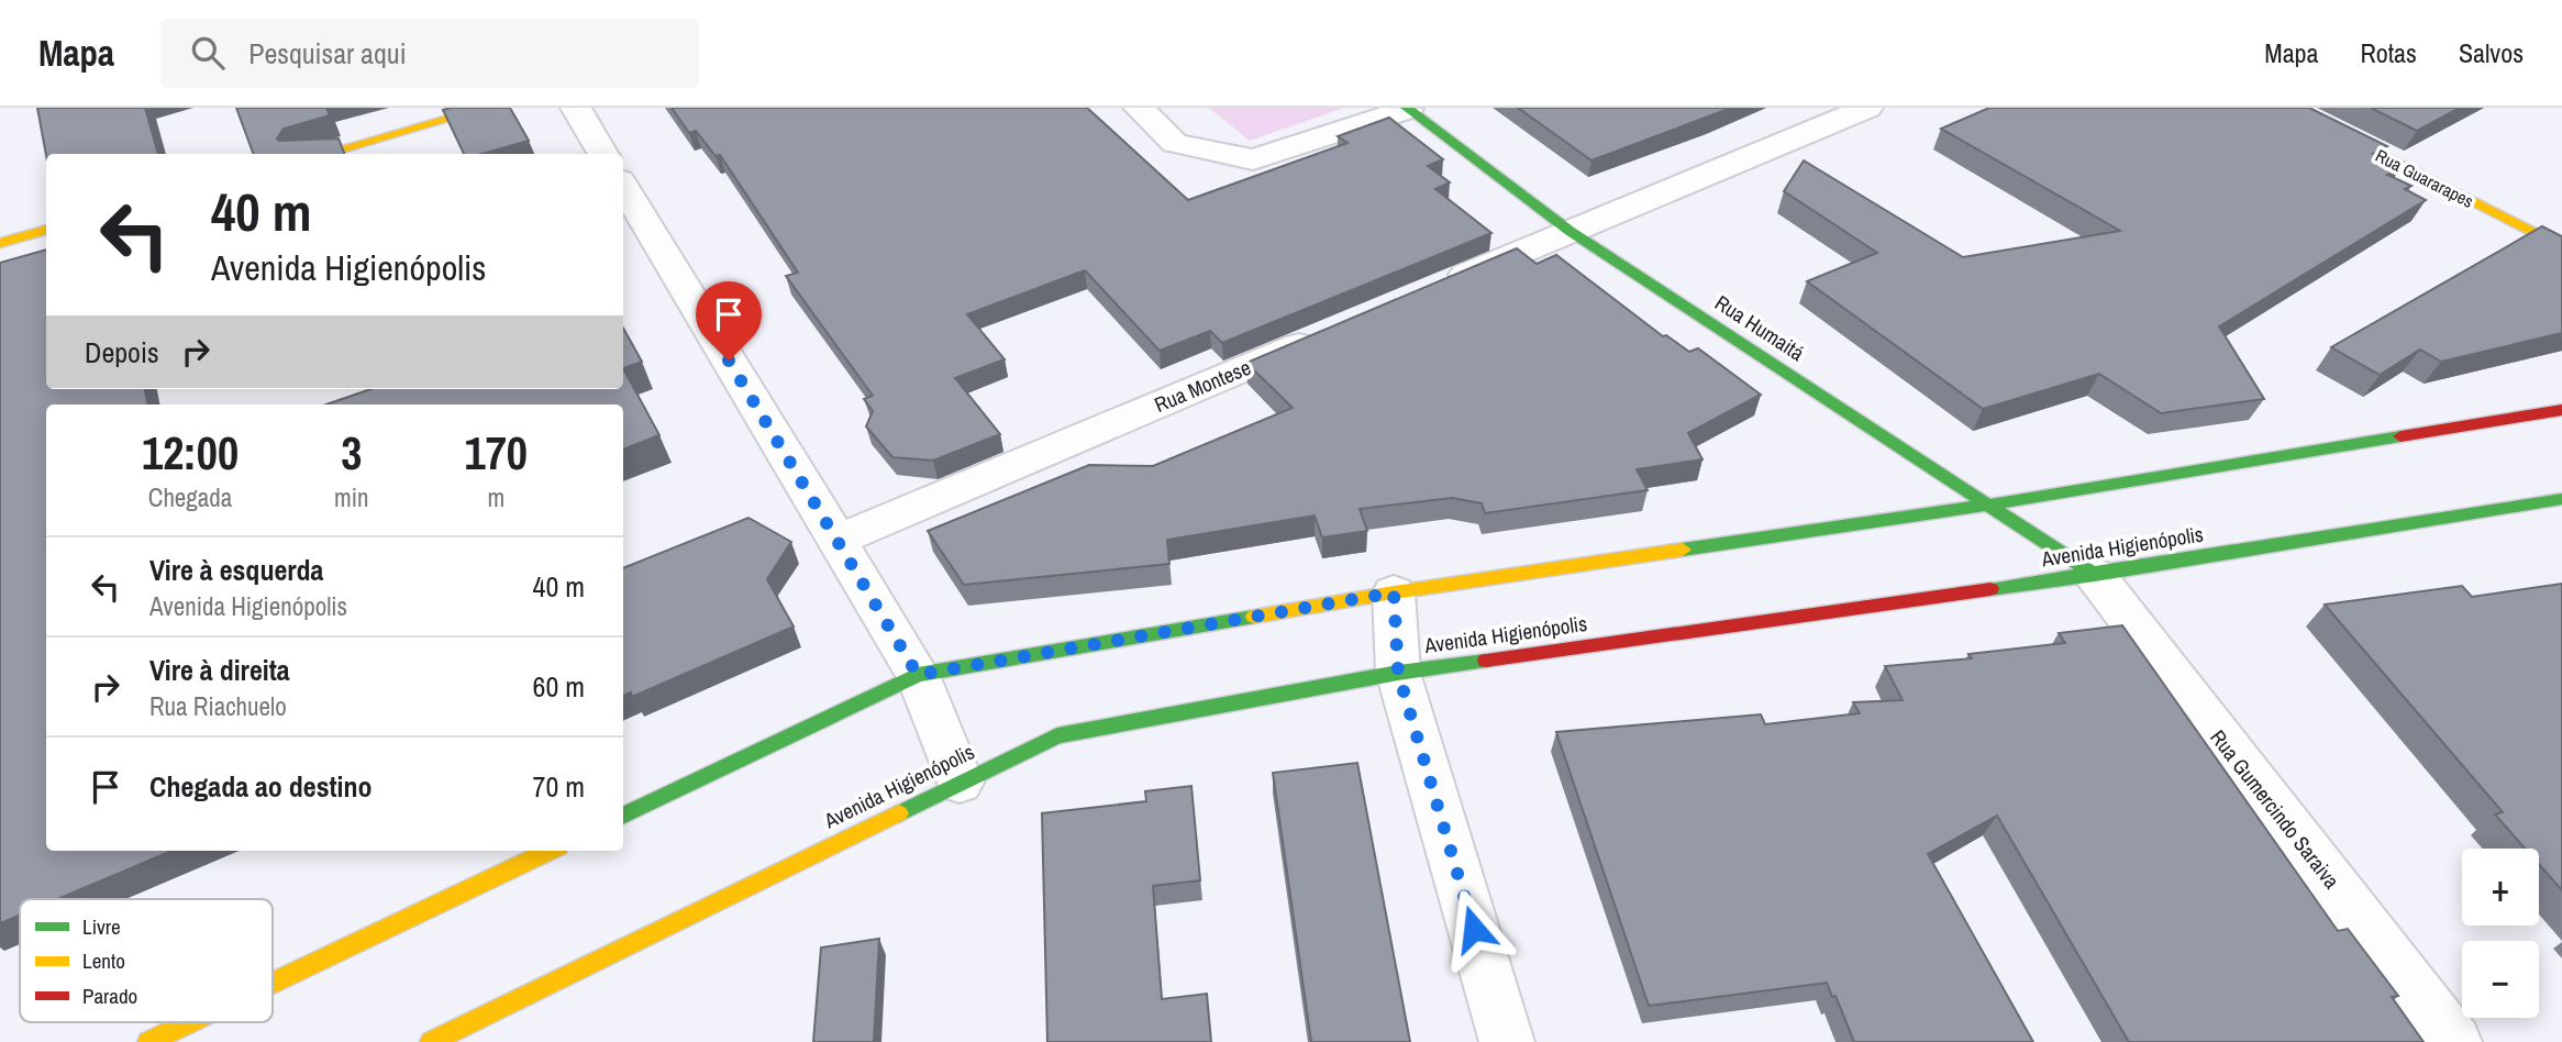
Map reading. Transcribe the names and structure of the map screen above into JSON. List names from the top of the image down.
{
  "streets": {
    "main road": ["Rua Guararapes", "Rua Humaitá", "Avenida Higienópolis"],
    "street": ["Rua Montese", "Rua Gumercindo Saraiva"]
  },
  "crossings": [
    ["Rua Humaitá", "Avenida Higienópolis"],
    ["Rua Humaitá", "Rua Gumercindo Saraiva"],
    ["Avenida Higienópolis", "Rua Gumercindo Saraiva"]
  ],
  "legend": ["Livre", "Lento", "Parado"],
  "page": {
    "header": "Mapa",
    "search": "Pesquisar aqui",
    "nav": ["Mapa", "Rotas", "Salvos"],
    "turn": ["40 m", "Avenida Higienópolis"],
    "then": "Depois",
    "eta": [
      "12:00",
      "Chegada",
      "3",
      "min",
      "170",
      "m"
    ],
    "list": [
      {
        "name": "Vire à esquerda",
        "note": "Avenida Higienópolis",
        "value": "40 m"
      },
      {
        "name": "Vire à direita",
        "note": "Rua Riachuelo",
        "value": "60 m"
      },
      {
        "name": "Chegada ao destino",
        "value": "70 m"
      }
    ],
    "map_buttons": ["+", "−"]
  }
}
